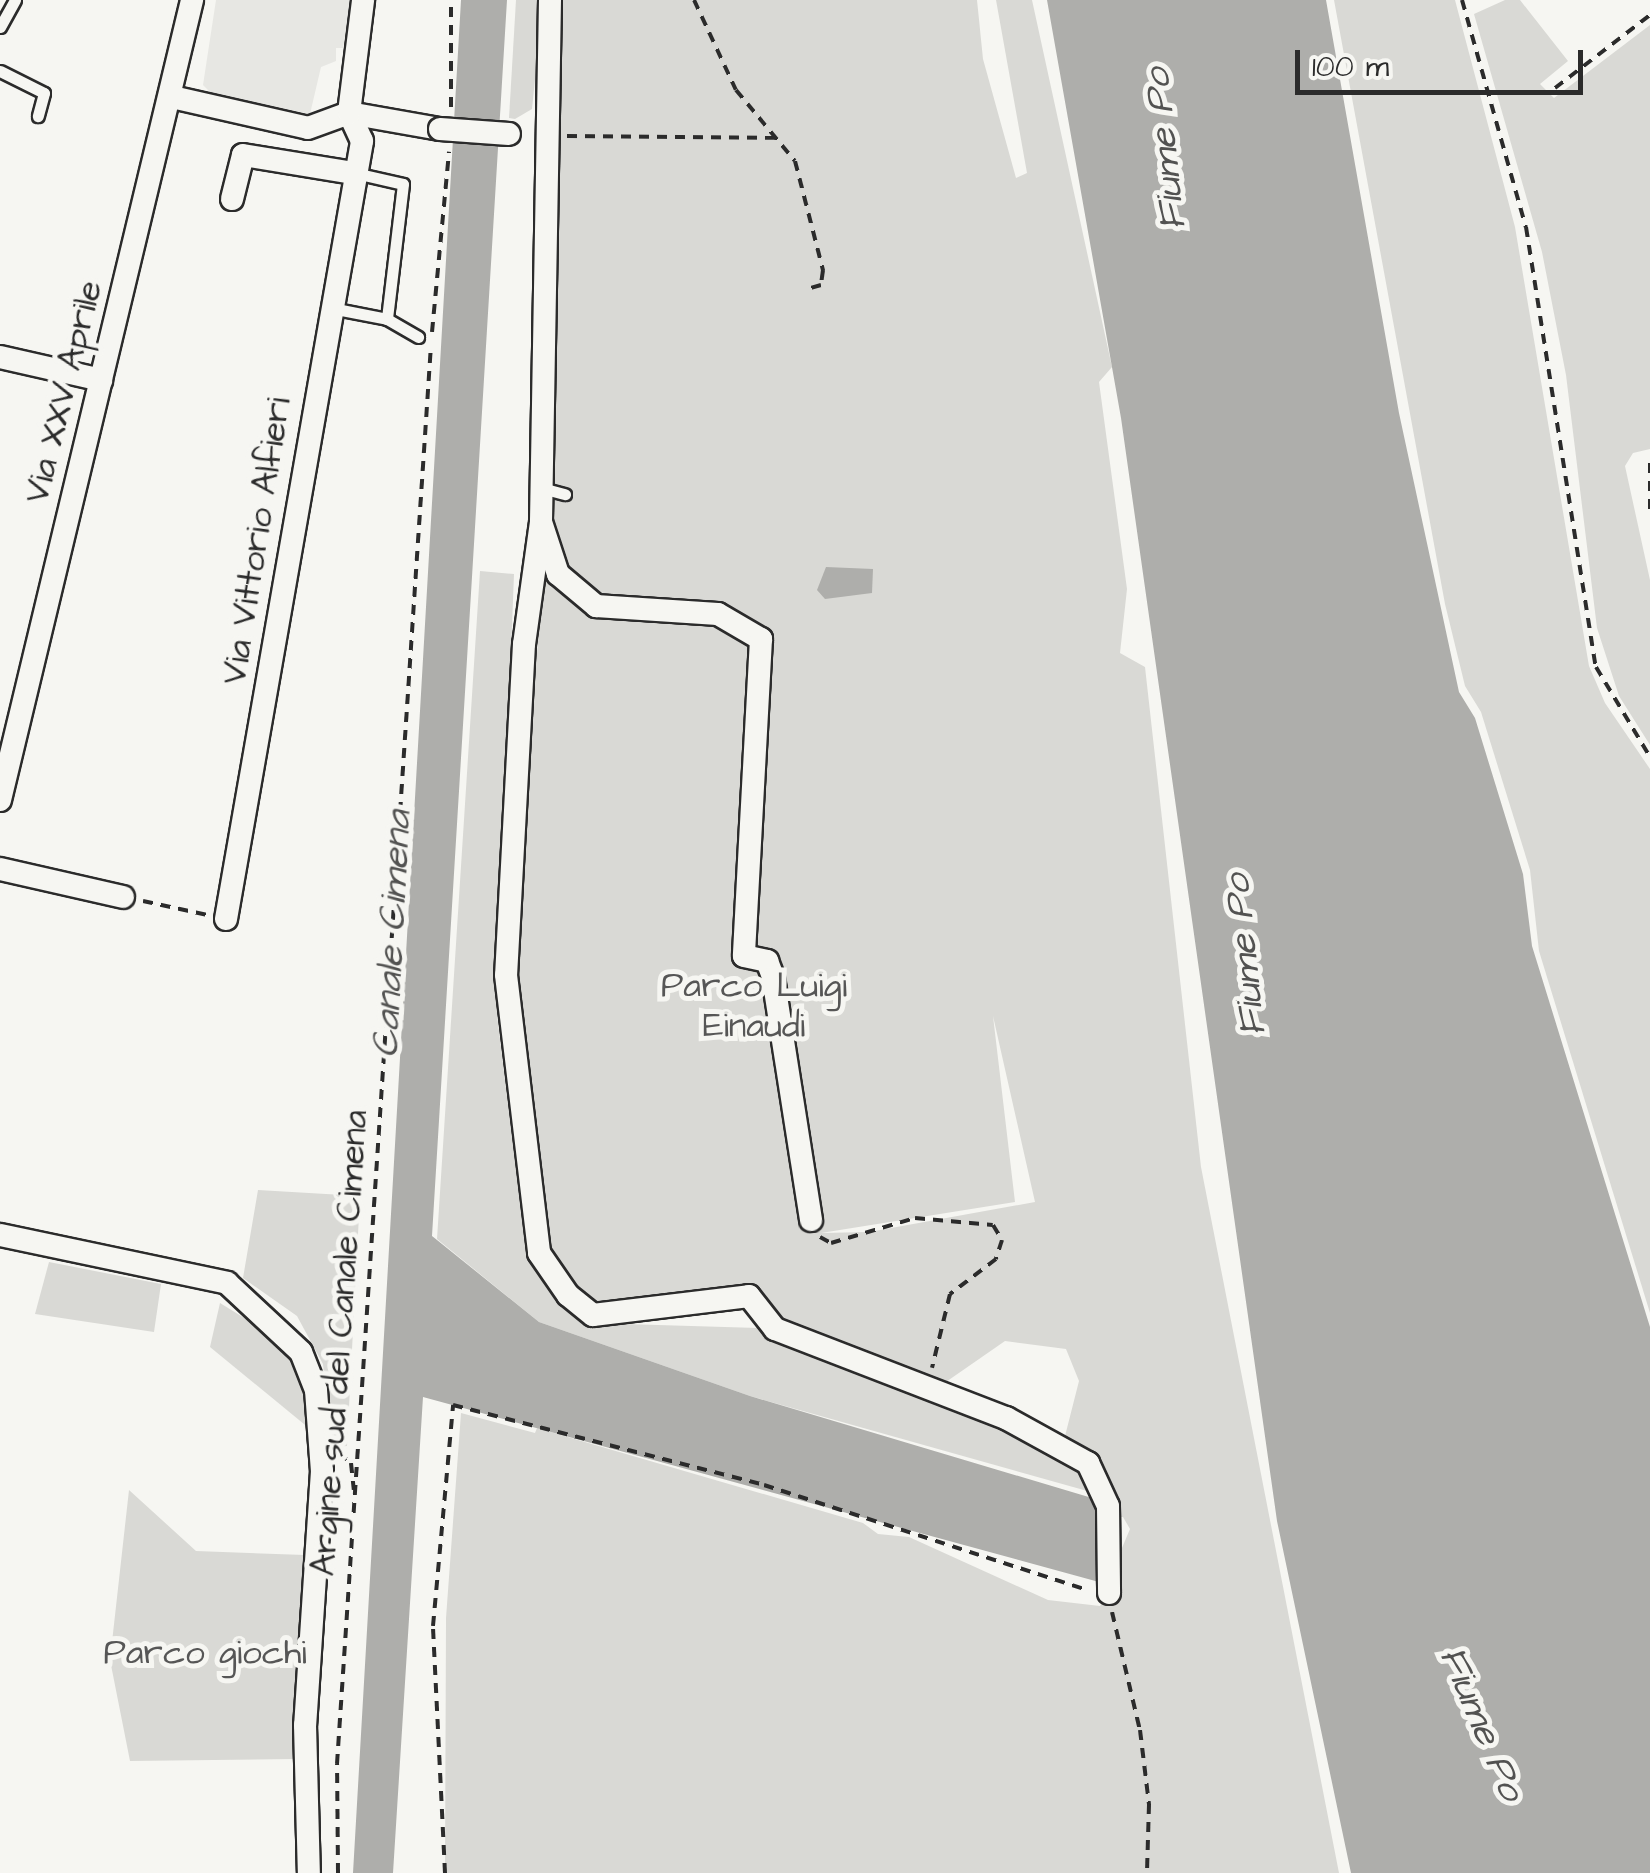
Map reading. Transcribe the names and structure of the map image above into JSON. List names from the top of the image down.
{
  "streets": {
    "street": ["Via XXV Aprile", "Via Vittorio Alfieri"],
    "path": ["Argine sud del Canale Cimena"]
  },
  "water": ["Fiume Po", "Canale Cimena"],
  "parks": ["Parco Luigi Einaudi", "Parco giochi"],
  "scale_bar": "100 m"
}
